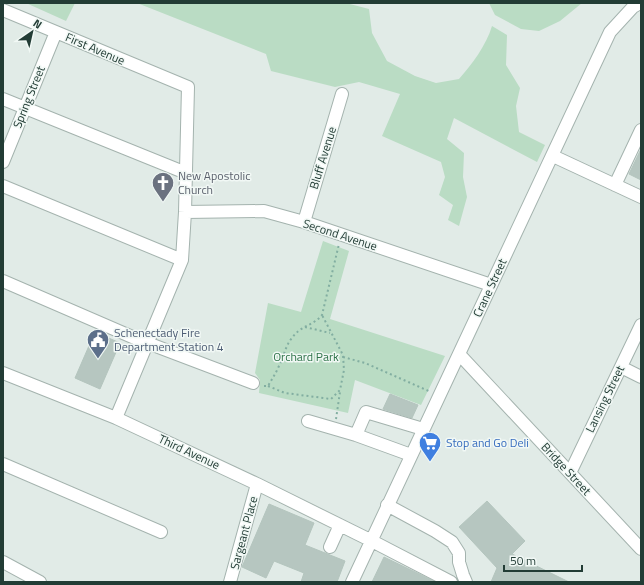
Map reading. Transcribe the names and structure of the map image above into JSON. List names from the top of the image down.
{
  "streets": {
    "street": [
      "First Avenue",
      "Spring Street",
      "Bluff Avenue",
      "Second Avenue",
      "Crane Street",
      "Lansing Street",
      "Third Avenue",
      "Bridge Street",
      "Sargeant Place"
    ]
  },
  "crossings": [
    ["First Avenue", "Spring Street"],
    ["Bluff Avenue", "Second Avenue"],
    ["Second Avenue", "Crane Street"],
    ["Crane Street", "Third Avenue"],
    ["Crane Street", "Bridge Street"],
    ["Lansing Street", "Bridge Street"],
    ["Third Avenue", "Sargeant Place"]
  ],
  "parks": ["Orchard Park"],
  "places": {
    "church": ["New Apostolic Church"],
    "public building": ["Schenectady Fire Department Station 4"],
    "supermarket": ["Stop and Go Deli"]
  },
  "scale_bar": "50 m",
  "north": "top right"
}
